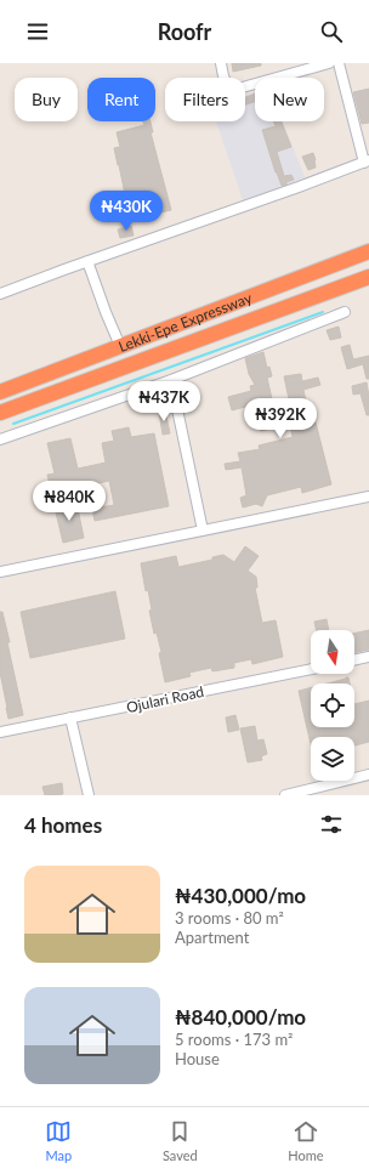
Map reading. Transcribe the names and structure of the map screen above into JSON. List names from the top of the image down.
{
  "streets": {
    "highway": ["Lekki-Epe Expressway"],
    "street": ["Ojulari Road"]
  },
  "north": "bottom",
  "page": {
    "header": "Roofr",
    "chip": [
      "Buy",
      "Rent",
      "Filters",
      "New"
    ],
    "price": [
      "₦430K",
      "₦437K",
      "₦392K",
      "₦840K"
    ],
    "heading": "4 homes",
    "list": [
      {
        "name": "₦430,000/mo",
        "note": "3 rooms · 80 m² · Apartment"
      },
      {
        "name": "₦840,000/mo",
        "note": "5 rooms · 173 m² · House"
      }
    ],
    "tabs": ["Map", "Saved", "Home"]
  }
}
